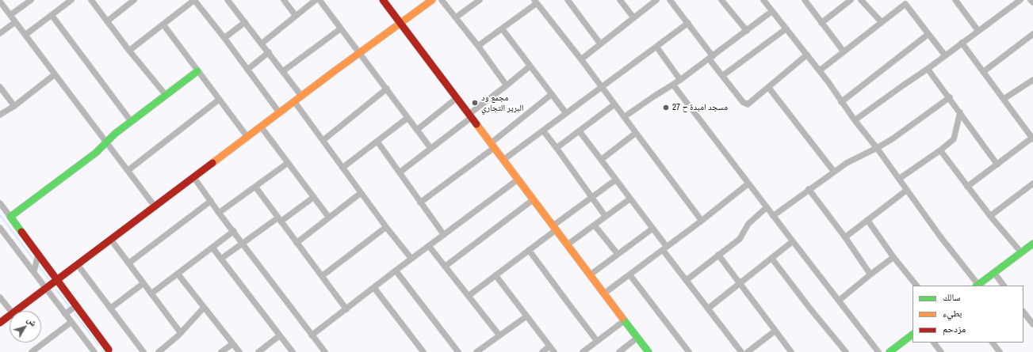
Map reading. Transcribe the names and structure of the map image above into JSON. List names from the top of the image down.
{
  "places": ["مجمع ود البرير التجاري", "مسجد امبدة ح 27"],
  "legend": ["سالك", "بطيء", "مزدحم"],
  "north": "top right"
}
